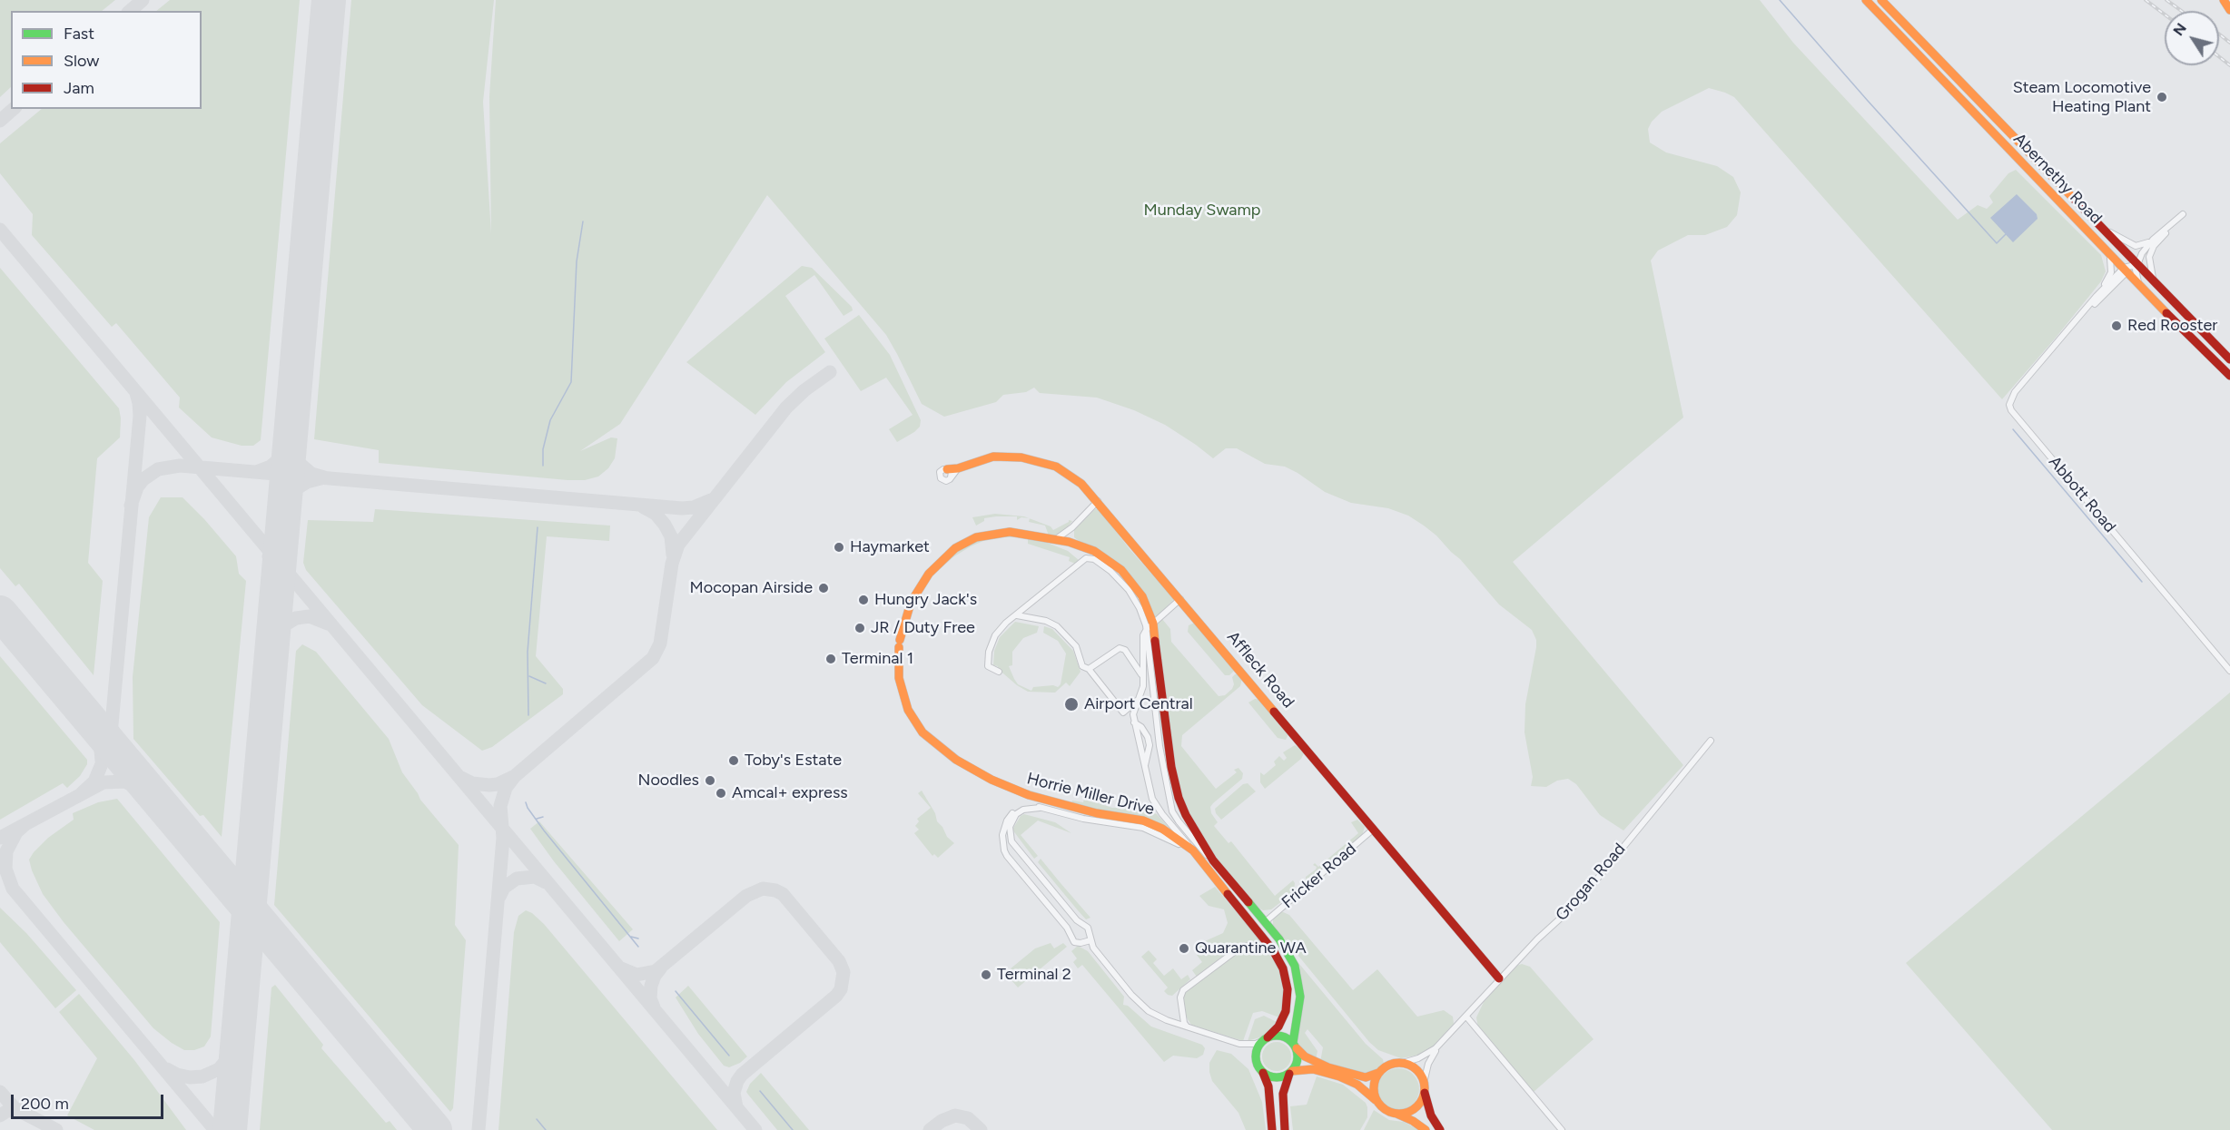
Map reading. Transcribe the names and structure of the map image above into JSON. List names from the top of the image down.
{
  "streets": {
    "main road": ["Abernethy Road", "Affleck Road", "Horrie Miller Drive"],
    "street": ["Abbott Road", "Fricker Road", "Grogan Road"]
  },
  "crossings": [
    ["Abernethy Road", "Abbott Road"],
    ["Affleck Road", "Fricker Road"],
    ["Affleck Road", "Grogan Road"],
    ["Horrie Miller Drive", "Fricker Road"]
  ],
  "parks": ["Munday Swamp"],
  "places": [
    "Steam Locomotive Heating Plant",
    "Red Rooster",
    "Haymarket",
    "Mocopan Airside",
    "Hungry Jack's",
    "JR / Duty Free",
    "Terminal 1",
    "Airport Central",
    "Toby's Estate",
    "Noodles",
    "Amcal+ express",
    "Quarantine WA",
    "Terminal 2"
  ],
  "legend": ["Fast", "Slow", "Jam"],
  "scale_bar": "200 m",
  "north": "top left"
}
